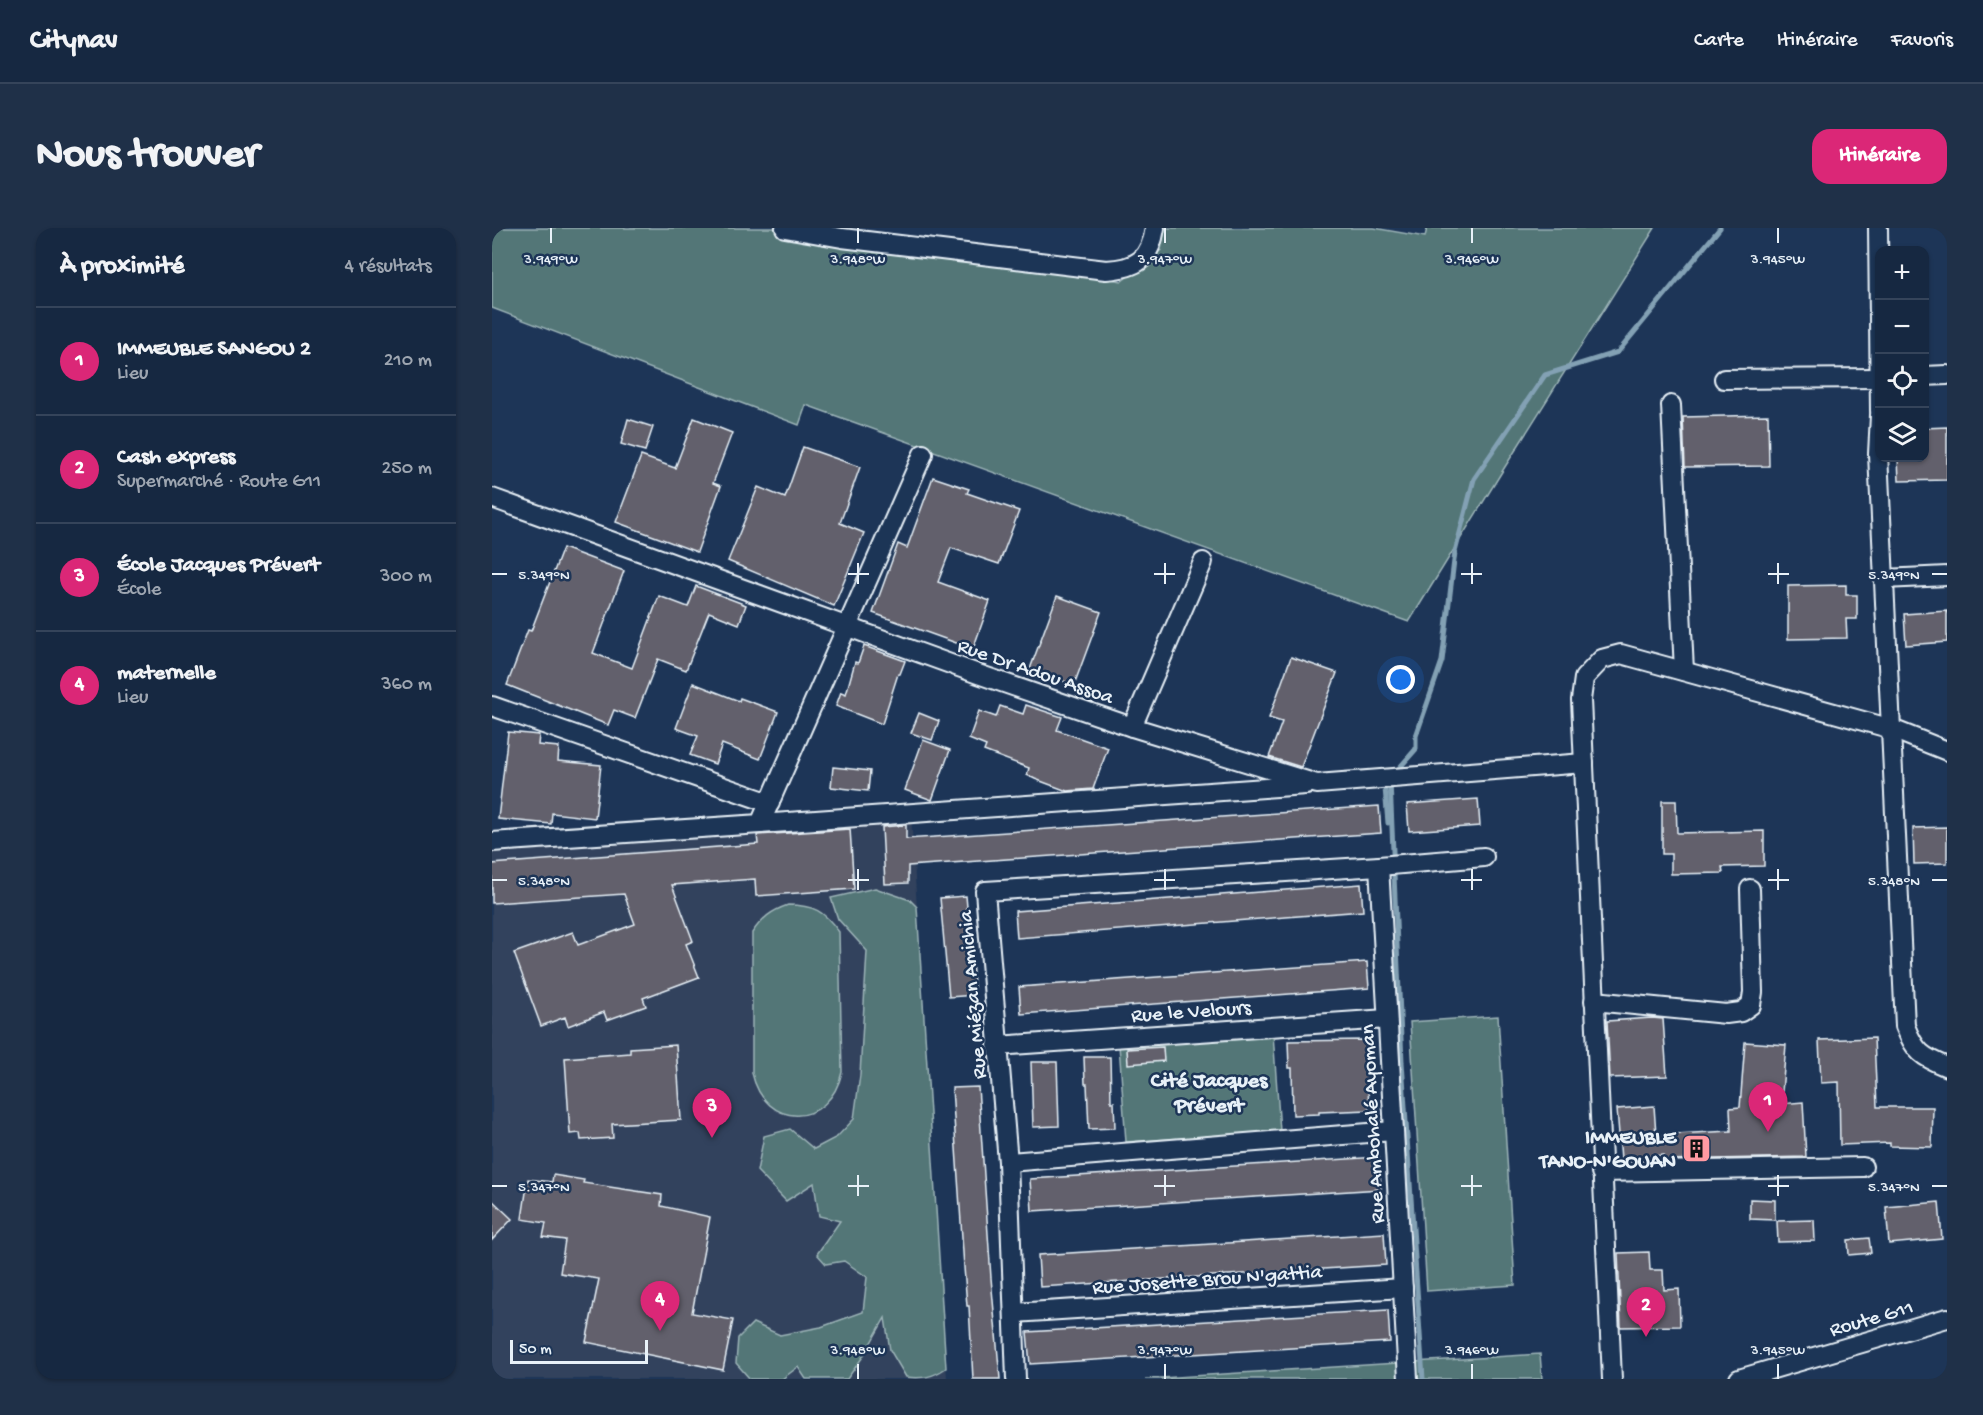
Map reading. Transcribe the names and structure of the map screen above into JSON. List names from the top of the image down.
{
  "streets": {
    "street": [
      "Rue Dr Adou Assoa",
      "Rue Miézan Amichia",
      "Rue le Velours",
      "Rue Ambohalé Ayoman",
      "Rue Josette Brou N'gattia",
      "Route G11"
    ]
  },
  "crossings": [
    ["Rue Miézan Amichia", "Rue le Velours"],
    ["Rue Miézan Amichia", "Rue Ambohalé Ayoman"],
    ["Rue Miézan Amichia", "Rue Josette Brou N'gattia"],
    ["Rue le Velours", "Rue Ambohalé Ayoman"],
    ["Rue Ambohalé Ayoman", "Rue Josette Brou N'gattia"]
  ],
  "districts": ["Cité Jacques Prévert"],
  "places": {
    "building": ["IMMEUBLE TANO-N'GOUAN"]
  },
  "scale_bar": "50 m",
  "page": {
    "header": "Citynav",
    "nav": ["Carte", "Itinéraire", "Favoris"],
    "buttons": "Itinéraire",
    "title": "Nous trouver",
    "heading": ["À proximité", "4 résultats"],
    "map_buttons": ["+", "−"],
    "list": [
      {
        "mark": "1",
        "name": "IMMEUBLE SANGOU 2",
        "note": "Lieu",
        "value": "210 m"
      },
      {
        "mark": "2",
        "name": "Cash express",
        "note": "Supermarché · Route G11",
        "value": "250 m"
      },
      {
        "mark": "3",
        "name": "École Jacques Prévert",
        "note": "École",
        "value": "300 m"
      },
      {
        "mark": "4",
        "name": "maternelle",
        "note": "Lieu",
        "value": "360 m"
      }
    ],
    "pins": [
      "1",
      "3",
      "4",
      "2"
    ],
    "scale": "50 m"
  },
  "coordinates": [
    "3.949°W",
    "3.948°W",
    "3.947°W",
    "3.946°W",
    "3.945°W",
    "5.349°N",
    "5.348°N",
    "5.347°N"
  ]
}
